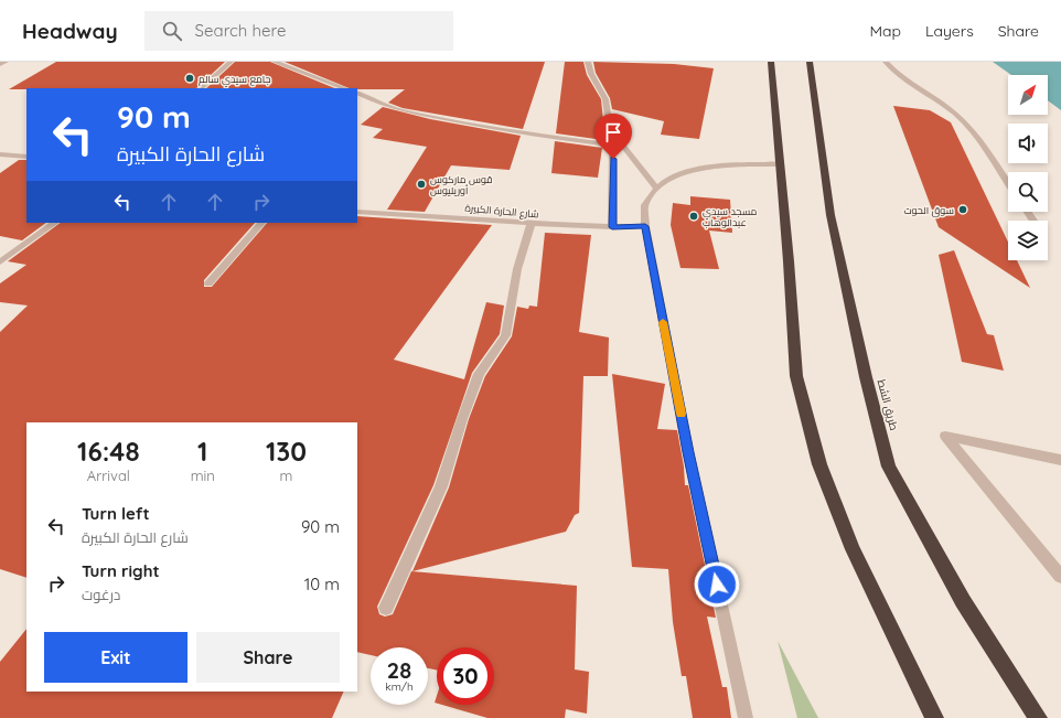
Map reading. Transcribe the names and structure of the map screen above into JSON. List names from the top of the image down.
{
  "streets": {
    "highway": ["طريق الشط"],
    "street": ["شارع الحارة الكبيرة"]
  },
  "places": [
    "جامع سيدي سالم",
    "قوس ماركوس أوريليوس",
    "سوق الحوت",
    "مسجد سيدي عبدالوهاب"
  ],
  "north": "top right",
  "page": {
    "header": "Headway",
    "search": "Search here",
    "nav": ["Map", "Layers", "Share"],
    "turn": ["90 m", "شارع الحارة الكبيرة"],
    "eta": [
      "16:48",
      "Arrival",
      "1",
      "min",
      "130",
      "m"
    ],
    "list": [
      {
        "name": "Turn left",
        "note": "شارع الحارة الكبيرة",
        "value": "90 m"
      },
      {
        "name": "Turn right",
        "note": "درغوت",
        "value": "10 m"
      }
    ],
    "buttons": ["Exit", "Share"],
    "speed": "28 km/h",
    "limit": "30"
  }
}
